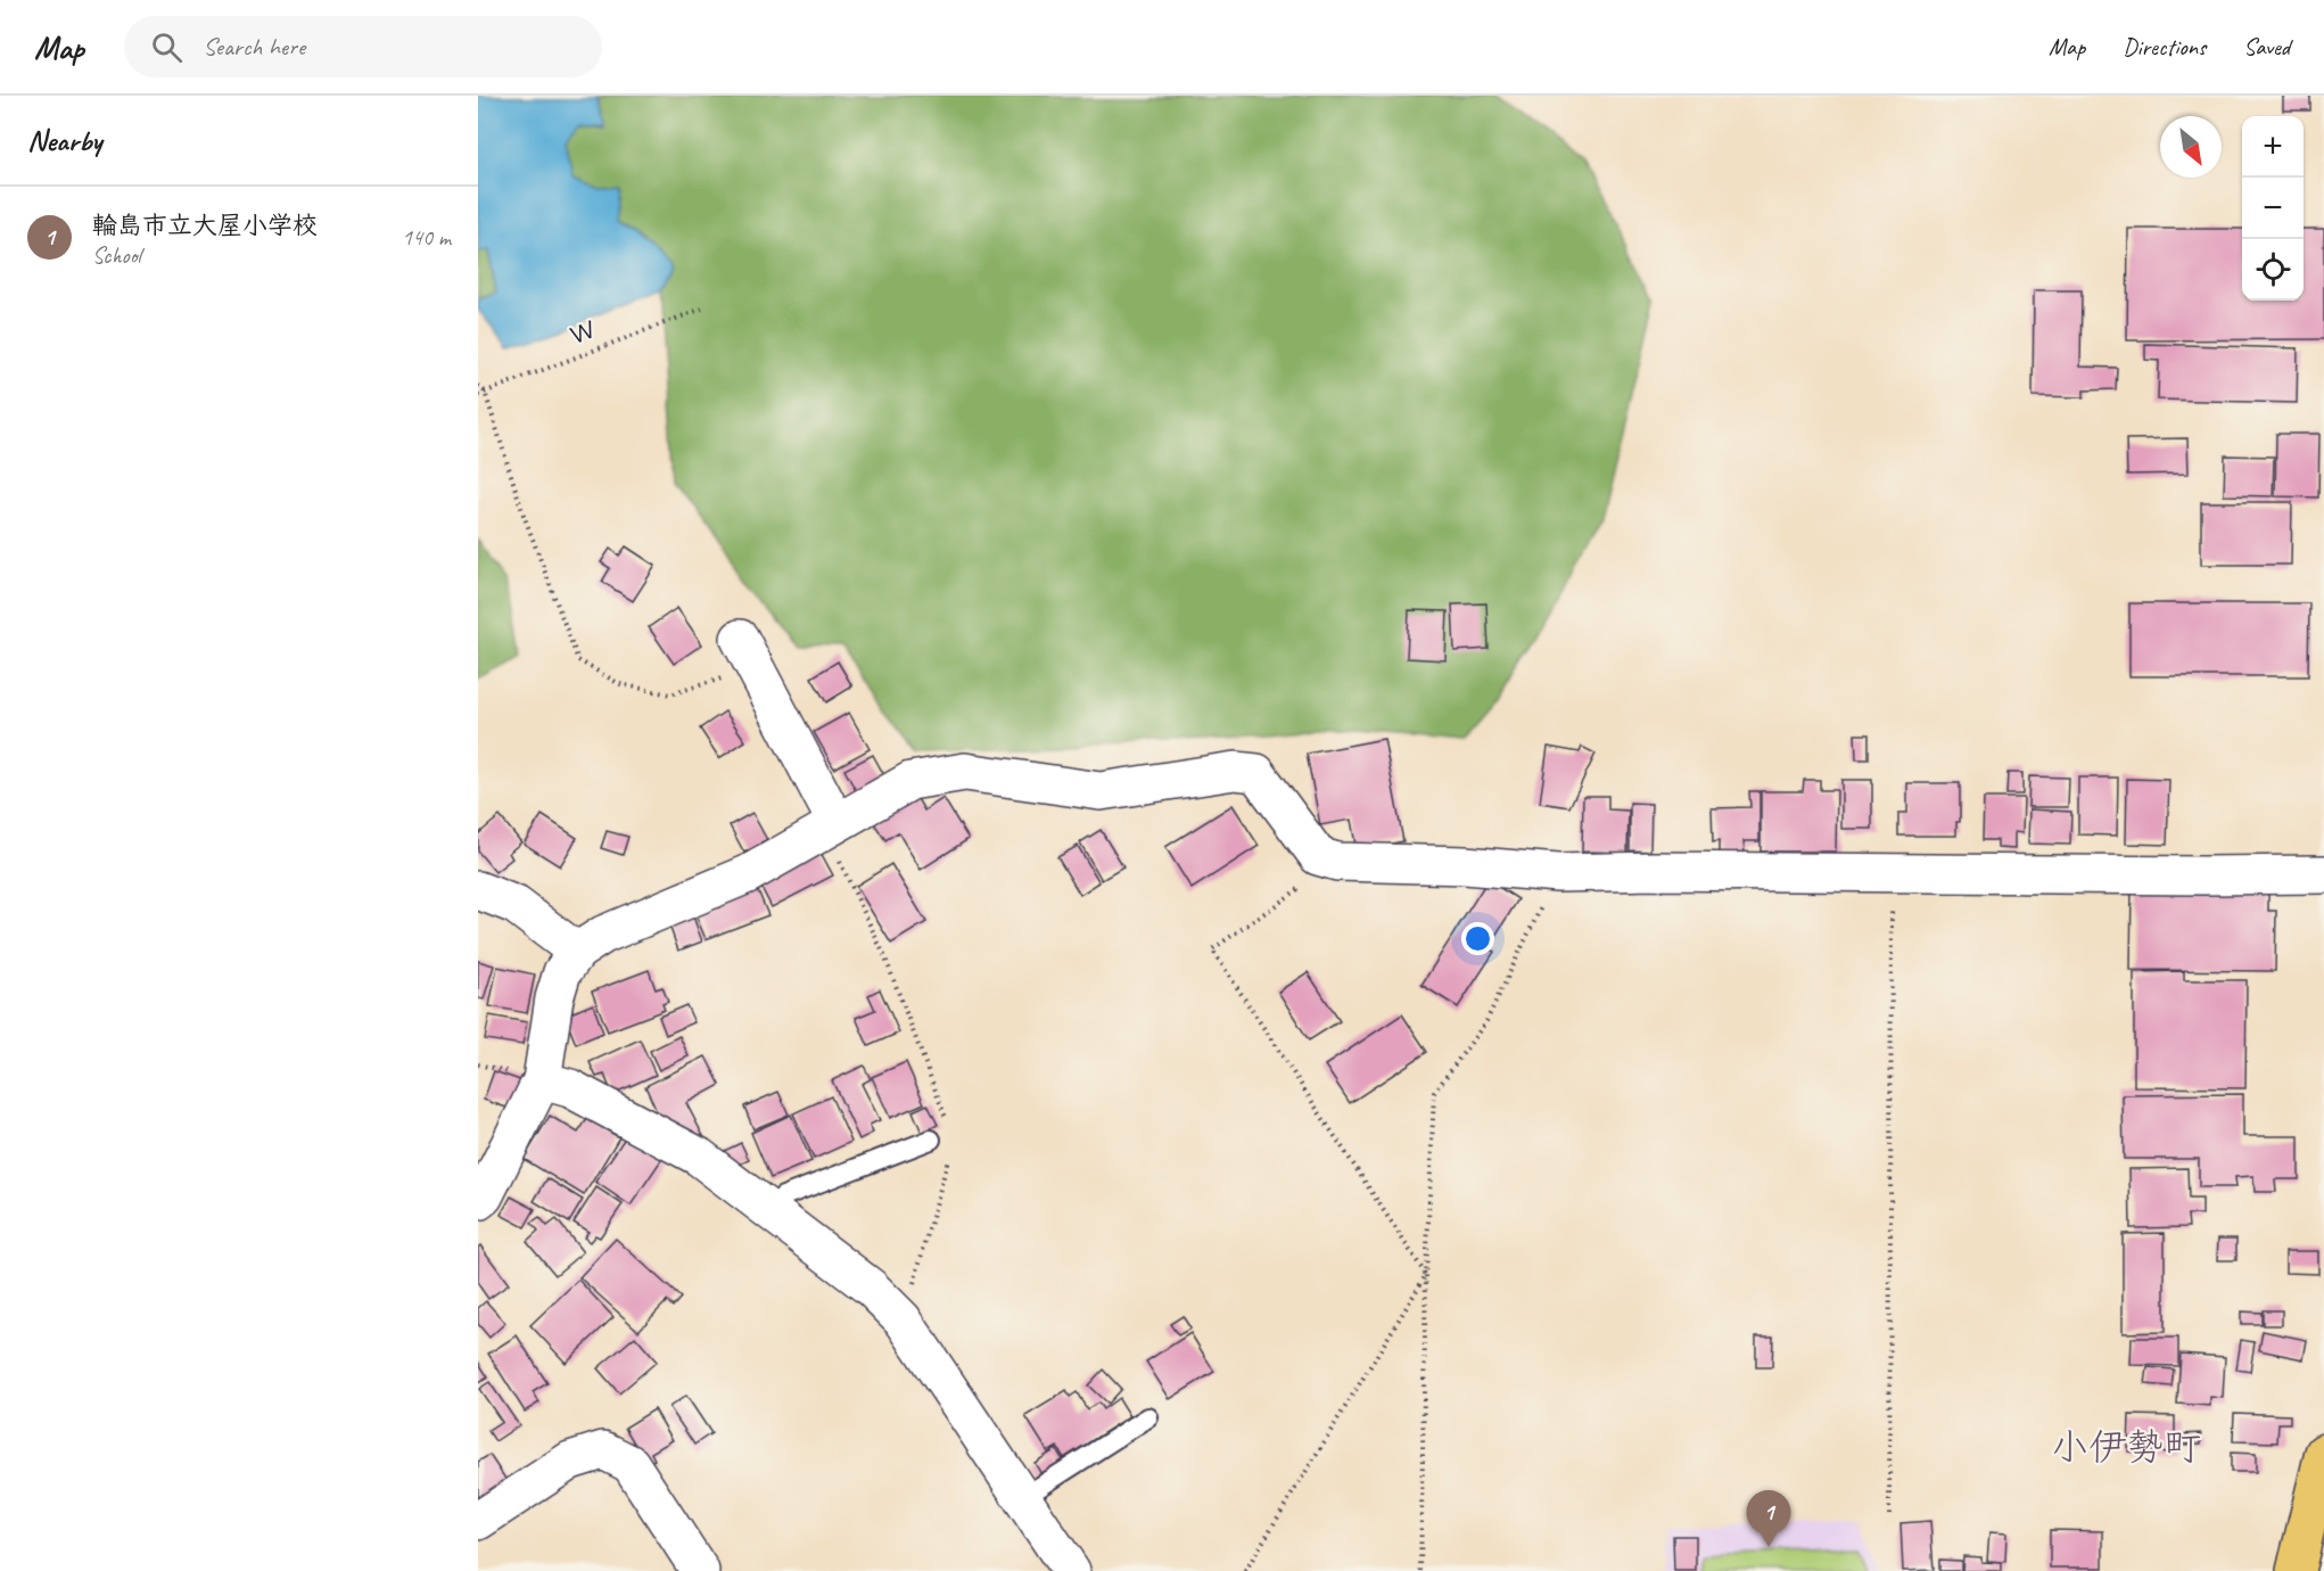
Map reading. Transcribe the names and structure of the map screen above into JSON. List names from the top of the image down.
{
  "streets": {
    "path": ["ｗ"]
  },
  "districts": ["小伊勢町"],
  "north": "bottom right",
  "page": {
    "header": "Map",
    "search": "Search here",
    "nav": ["Map", "Directions", "Saved"],
    "heading": "Nearby",
    "map_buttons": ["+", "−"],
    "list": [
      {
        "mark": "1",
        "name": "輪島市立大屋小学校",
        "note": "School",
        "value": "140 m"
      }
    ],
    "pins": "1"
  }
}
